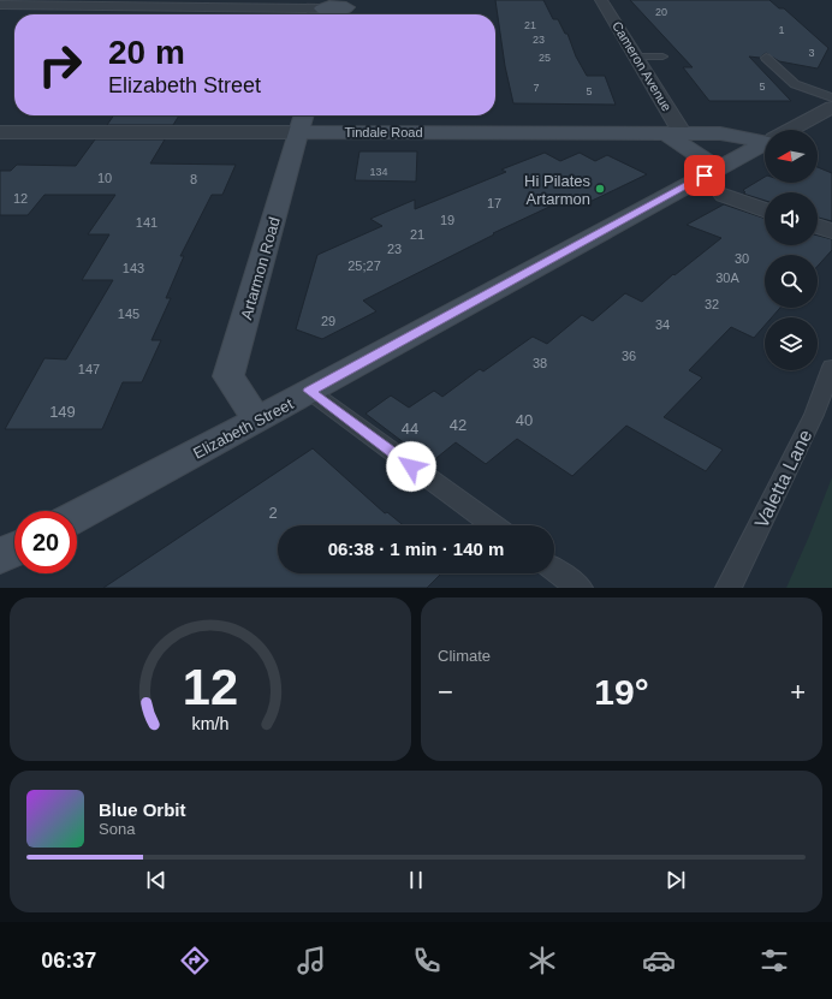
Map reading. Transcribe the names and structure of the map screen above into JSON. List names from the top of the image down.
{
  "streets": {
    "street": [
      "Cameron Avenue",
      "Tindale Road",
      "Artarmon Road",
      "Elizabeth Street"
    ],
    "lane": ["Valetta Lane"]
  },
  "crossings": [
    ["Cameron Avenue", "Tindale Road"],
    ["Tindale Road", "Artarmon Road"],
    ["Artarmon Road", "Elizabeth Street"]
  ],
  "places": ["Hi Pilates Artarmon"],
  "house_numbers": [
    "20",
    "21",
    "1",
    "23",
    "3",
    "25",
    "5",
    "7",
    "5",
    "134",
    "10",
    "8",
    "12",
    "17",
    "19",
    "141",
    "21",
    "23",
    "30",
    "25;27",
    "143",
    "30A",
    "32",
    "145",
    "29",
    "34",
    "36",
    "38",
    "147",
    "149",
    "40",
    "42",
    "44",
    "2"
  ],
  "north": "left",
  "page": {
    "turn": ["20 m", "Elizabeth Street"],
    "limit": "20",
    "trip": "06:38 · 1 min · 140 m",
    "tile": "Climate",
    "heat": ["−", "19°", "+"],
    "song": ["Blue Orbit", "Sona"],
    "tabs": "06:37",
    "gauge": ["12", "km/h"]
  }
}
